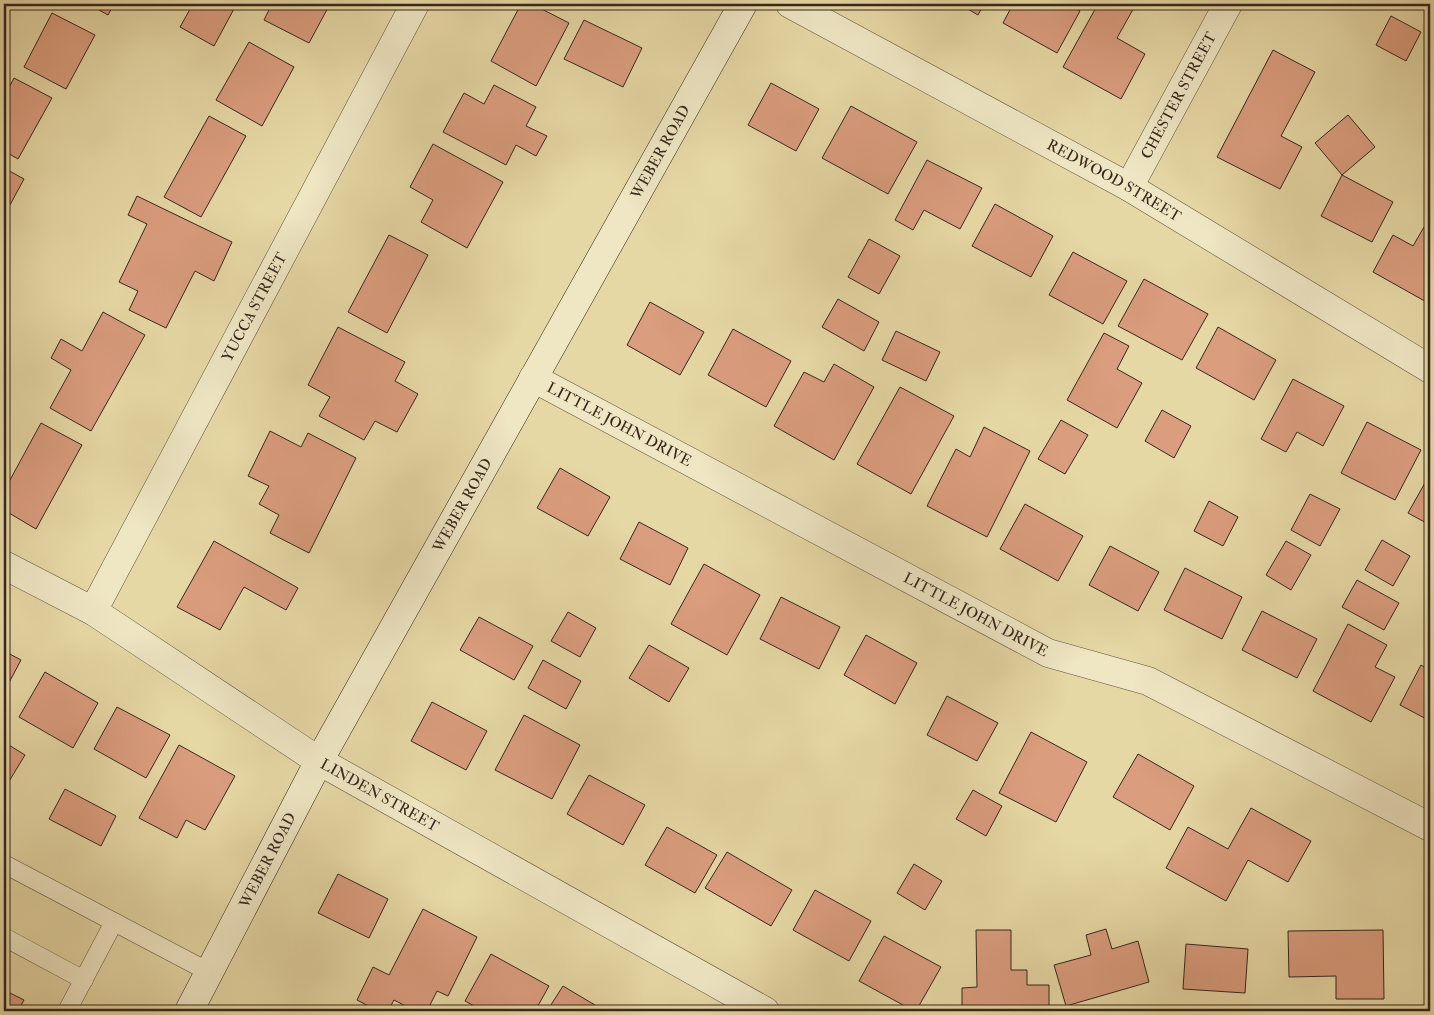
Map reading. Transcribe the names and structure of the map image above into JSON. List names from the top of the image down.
{
  "streets": {
    "street": [
      "CHESTER STREET",
      "WEBER ROAD",
      "REDWOOD STREET",
      "YUCCA STREET",
      "LITTLE JOHN DRIVE",
      "LINDEN STREET"
    ]
  },
  "crossings": [
    ["CHESTER STREET", "REDWOOD STREET"],
    ["WEBER ROAD", "LITTLE JOHN DRIVE"],
    ["WEBER ROAD", "LINDEN STREET"],
    ["YUCCA STREET", "LINDEN STREET"]
  ]
}
